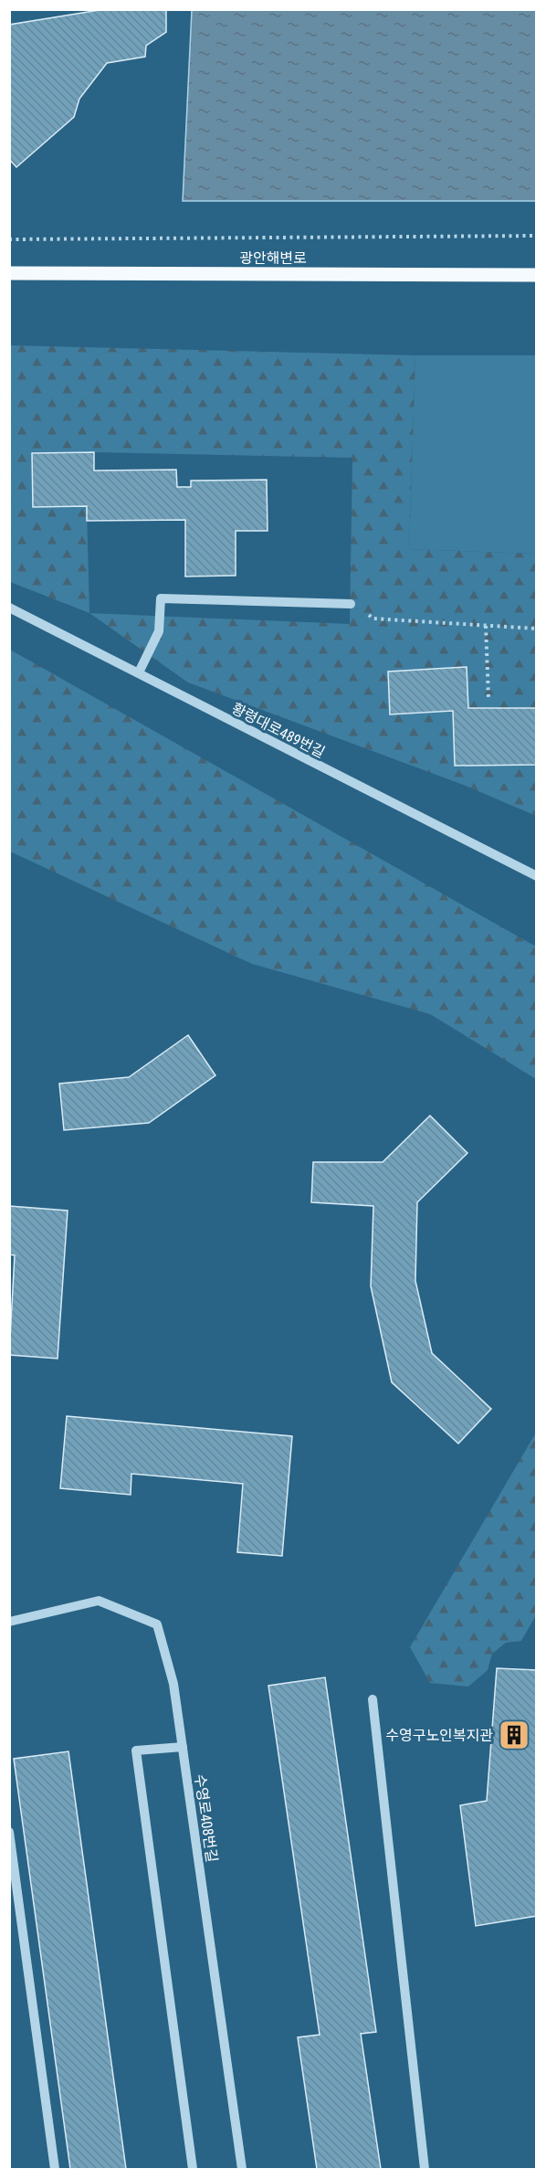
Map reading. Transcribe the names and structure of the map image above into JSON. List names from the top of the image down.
{
  "streets": {
    "main road": ["광안해변로"],
    "street": ["황령대로489번길", "수영로408번길"]
  },
  "places": {
    "building": ["수영구노인복지관"]
  }
}
